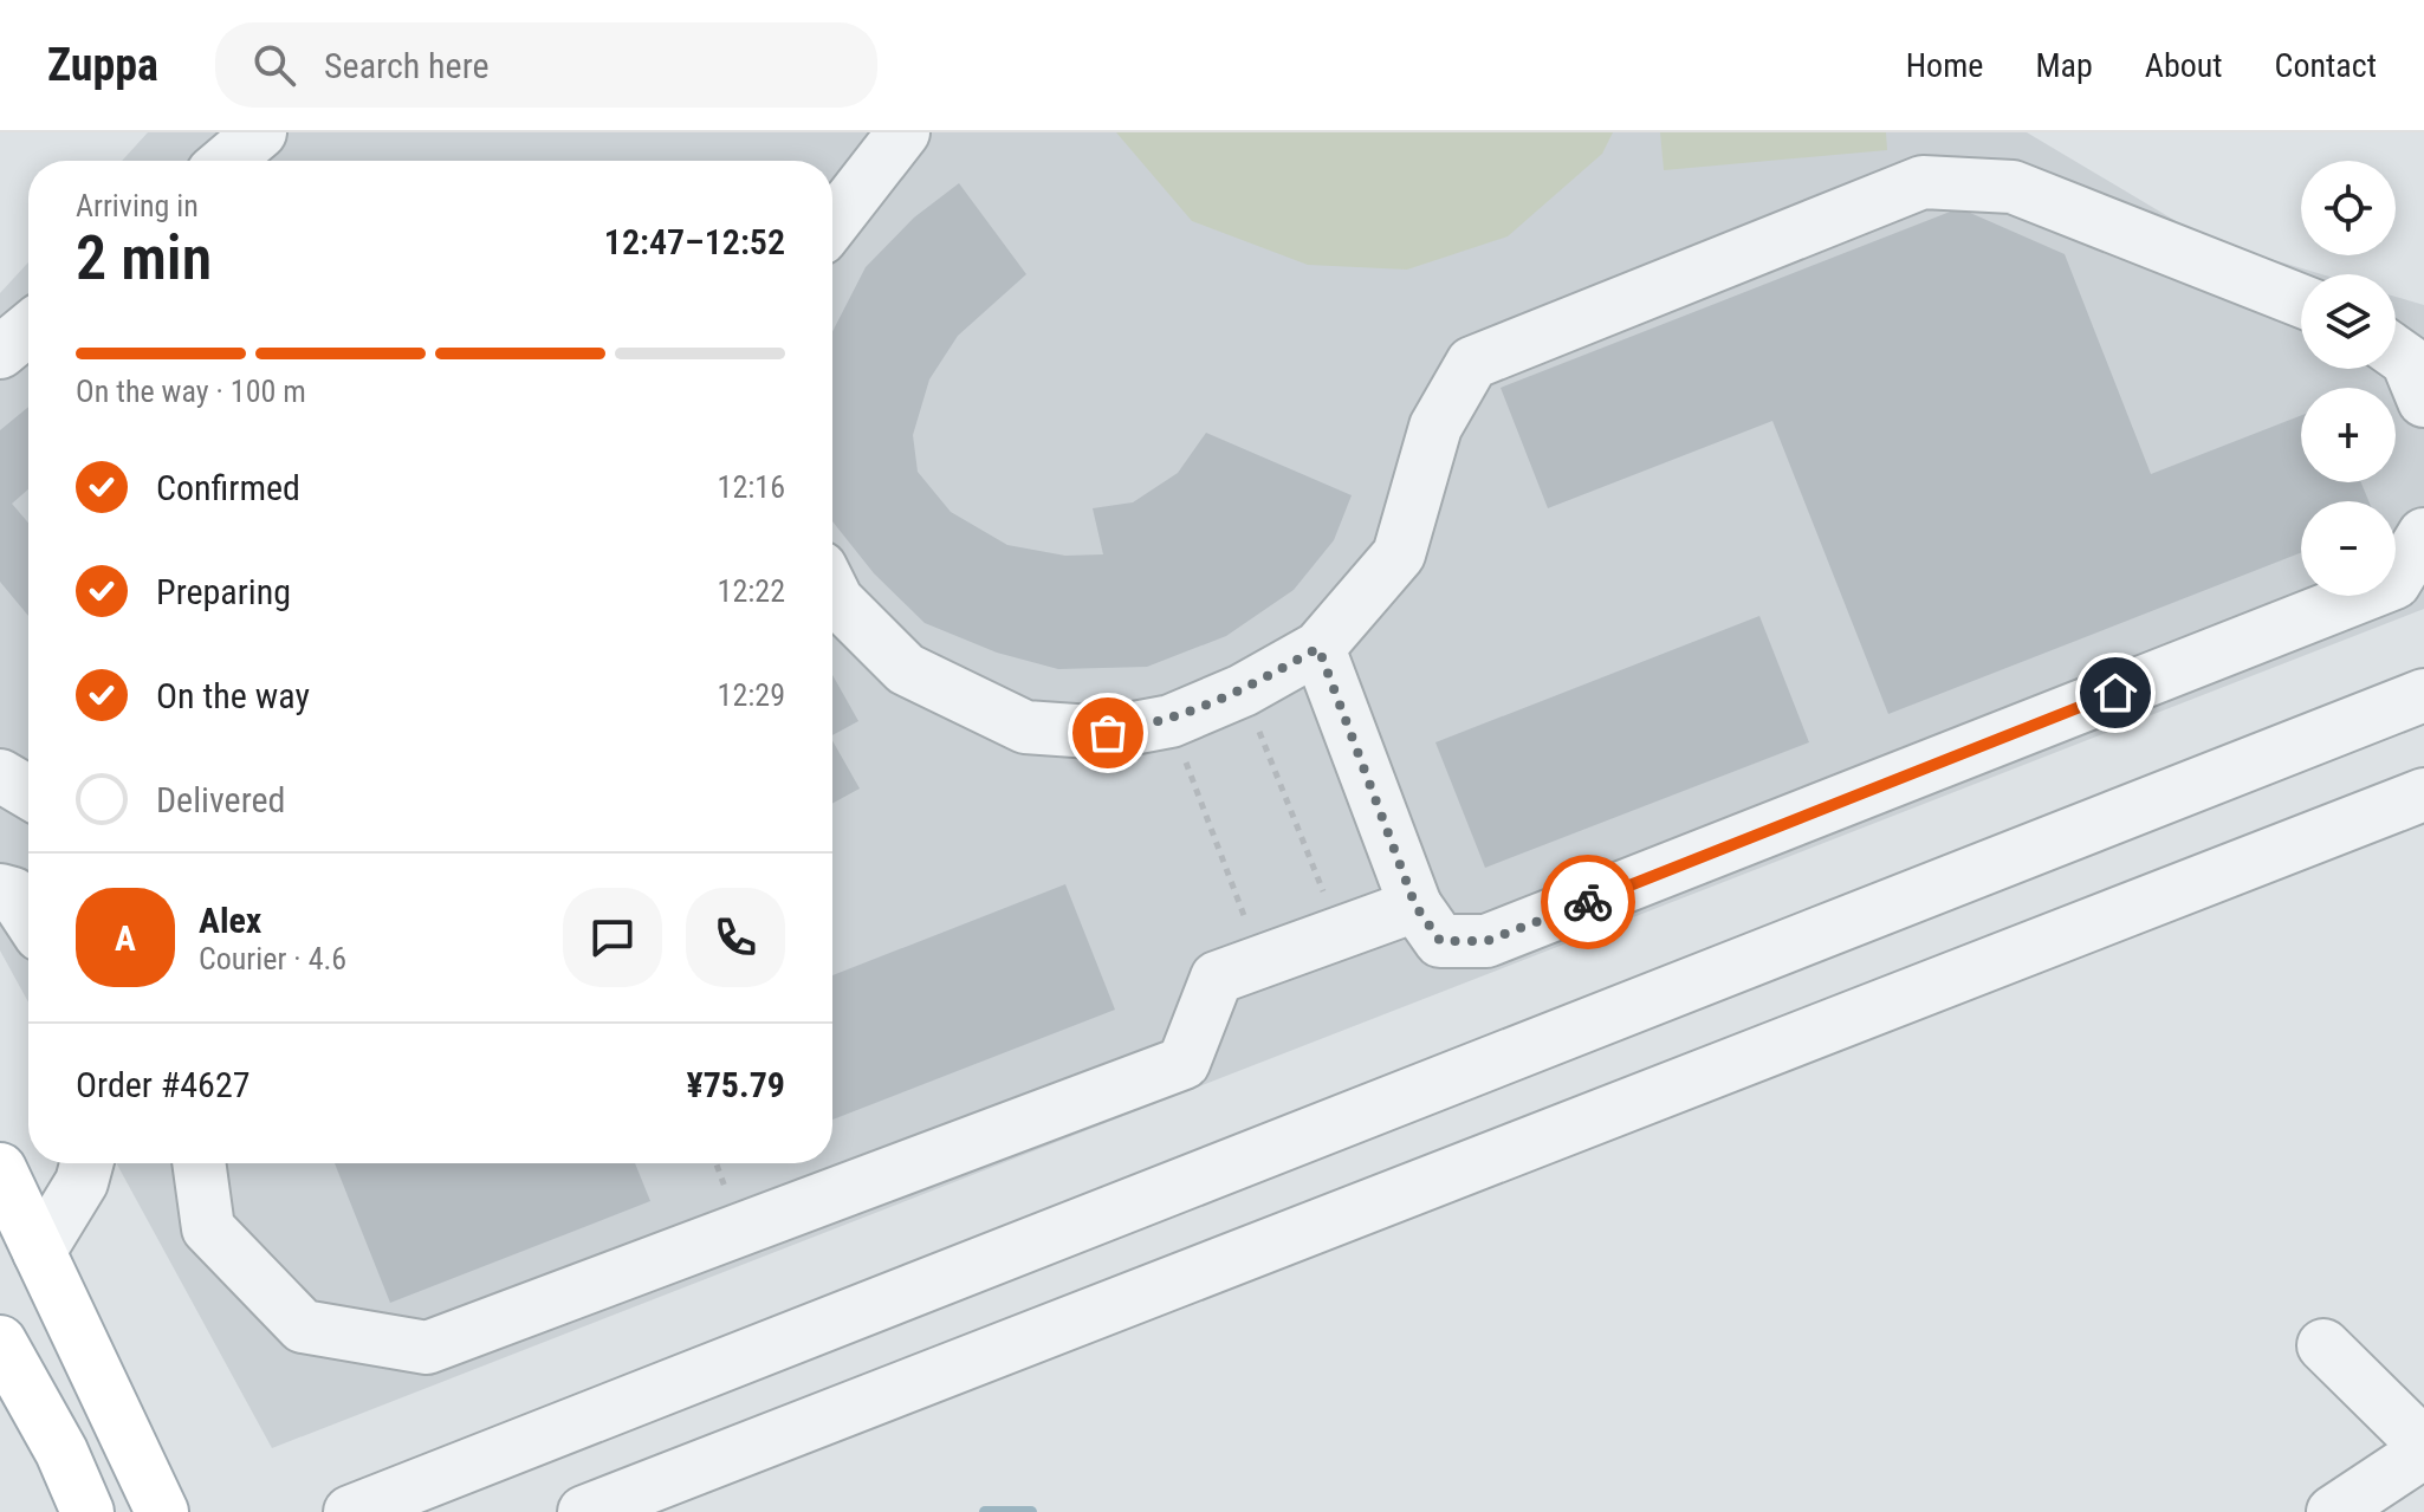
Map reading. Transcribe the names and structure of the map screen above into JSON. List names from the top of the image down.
{
  "page": {
    "header": "Zuppa",
    "search": "Search here",
    "nav": [
      "Home",
      "Map",
      "About",
      "Contact"
    ],
    "map_buttons": ["+", "−"],
    "heading": ["2 min", "Arriving in", "12:47–12:52"],
    "panel": [
      "Alex",
      "Courier · 4.6",
      "Order #4627",
      "¥75.79"
    ],
    "bar": "On the way · 100 m",
    "list": [
      ["Confirmed", "12:16"],
      ["Preparing", "12:22"],
      ["On the way", "12:29"],
      "Delivered"
    ],
    "round": "A"
  }
}
